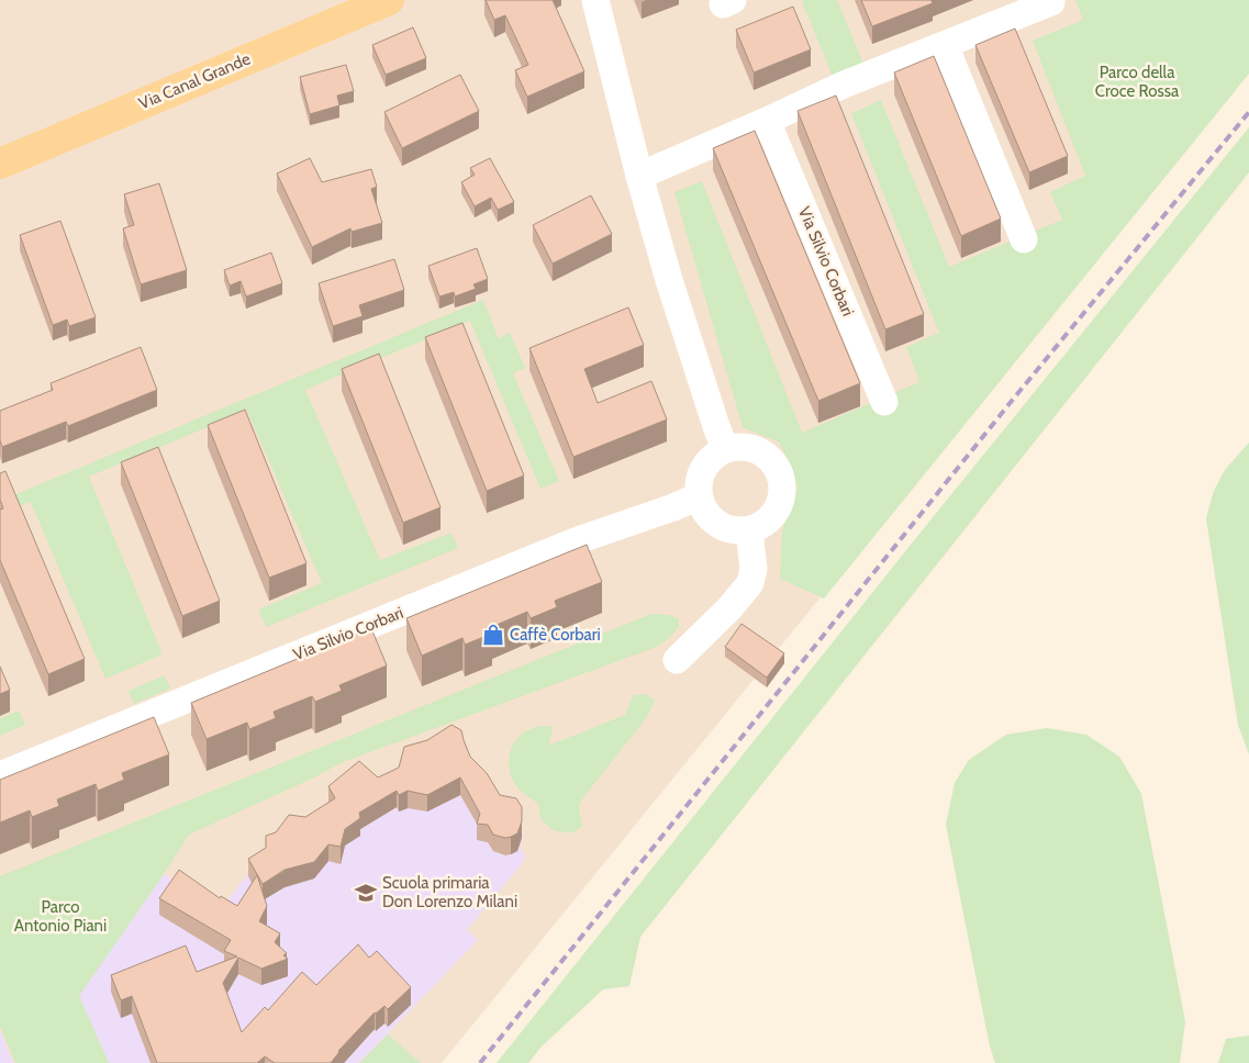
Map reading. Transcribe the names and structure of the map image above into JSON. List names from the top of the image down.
{
  "streets": {
    "main road": ["Via Canal Grande"],
    "street": ["Via Silvio Corbari"]
  },
  "parks": ["Parco della Croce Rossa", "Parco Antonio Piani"],
  "places": {
    "shop": ["Caffè Corbari"],
    "school or university": ["Scuola primaria Don Lorenzo Milani"]
  }
}
